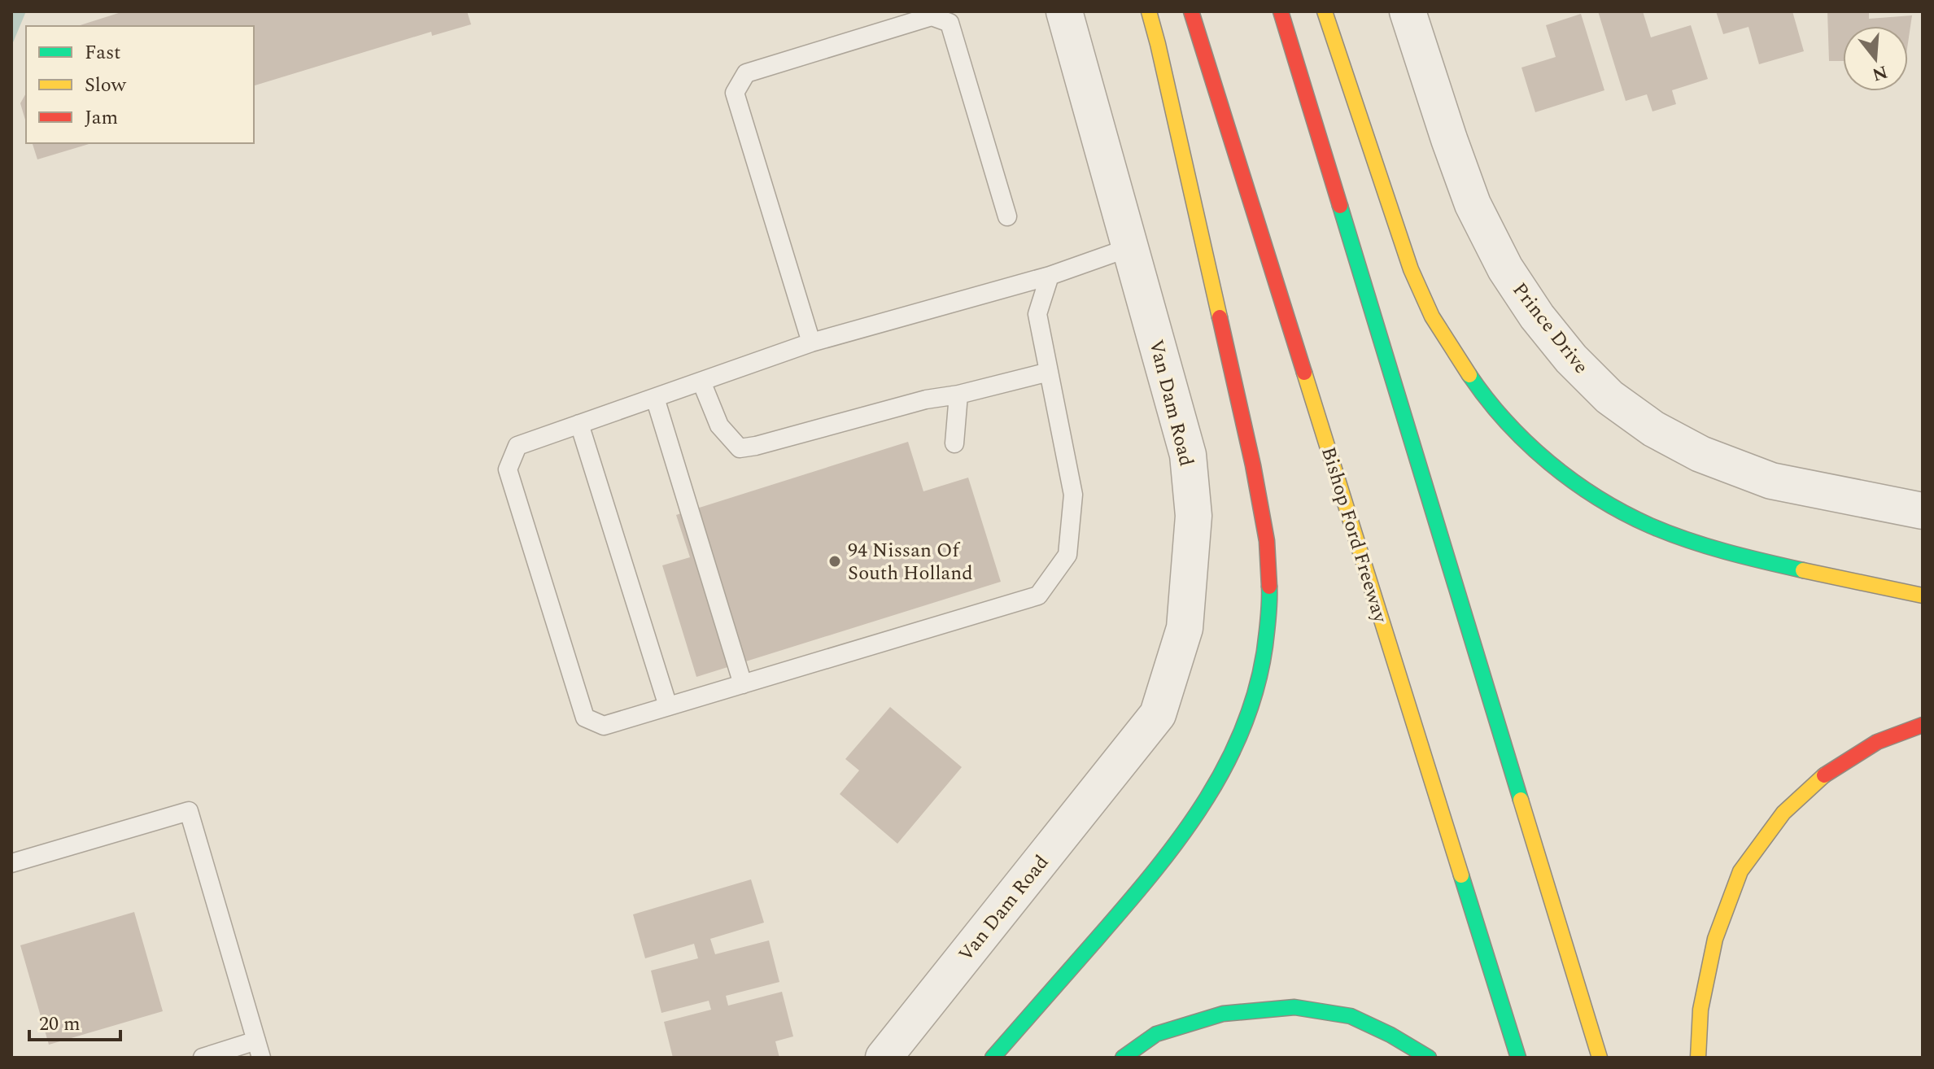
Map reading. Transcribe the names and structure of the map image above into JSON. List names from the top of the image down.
{
  "streets": {
    "highway": ["Bishop Ford Freeway"],
    "street": ["Prince Drive", "Van Dam Road"]
  },
  "places": ["94 Nissan Of South Holland"],
  "legend": ["Fast", "Slow", "Jam"],
  "scale_bar": "20 m",
  "north": "bottom"
}
